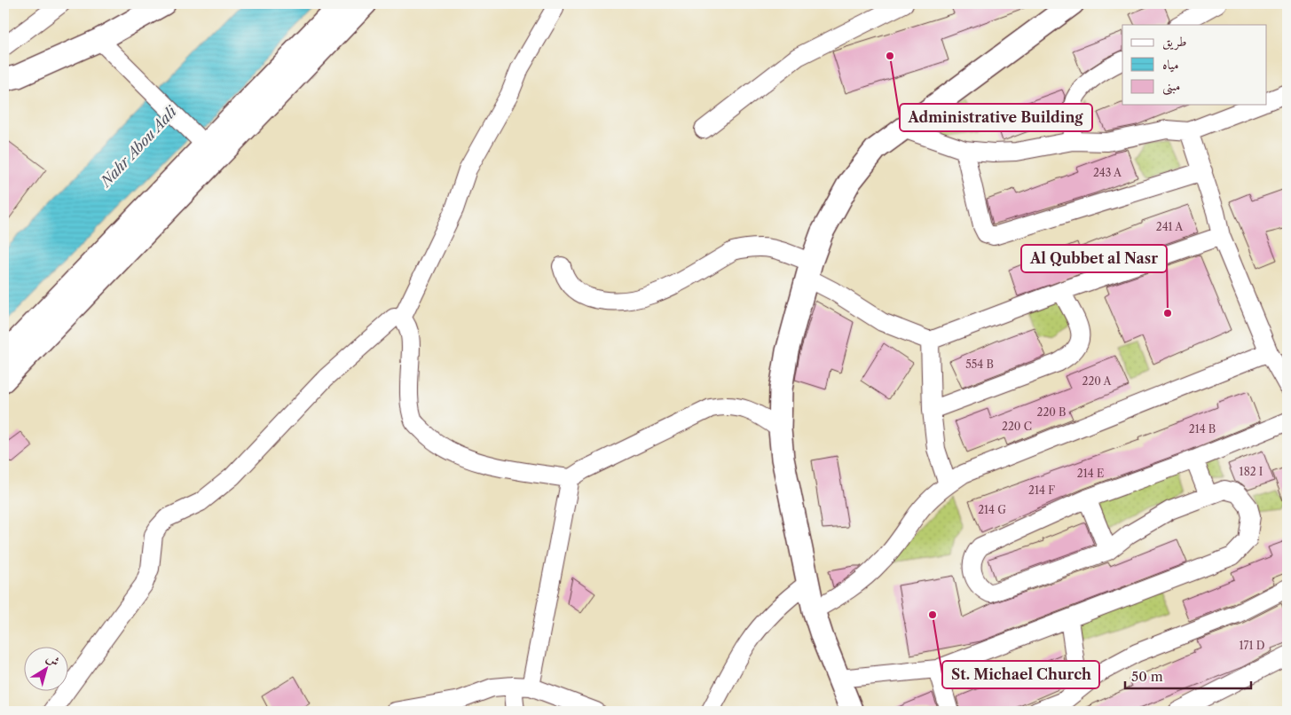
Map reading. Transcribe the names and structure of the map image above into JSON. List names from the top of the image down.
{
  "water": ["Nahr Abou Aali"],
  "places": ["Administrative Building", "Al Qubbet al Nasr", "St. Michael Church"],
  "house_numbers": [
    "243 A",
    "241 A",
    "554 B",
    "220 A",
    "220 B",
    "220 C",
    "214 B",
    "182 I",
    "214 E",
    "214 F",
    "214 G",
    "171 D"
  ],
  "legend": ["طريق", "مياه", "مبنى"],
  "scale_bar": "50 m",
  "north": "top right"
}
